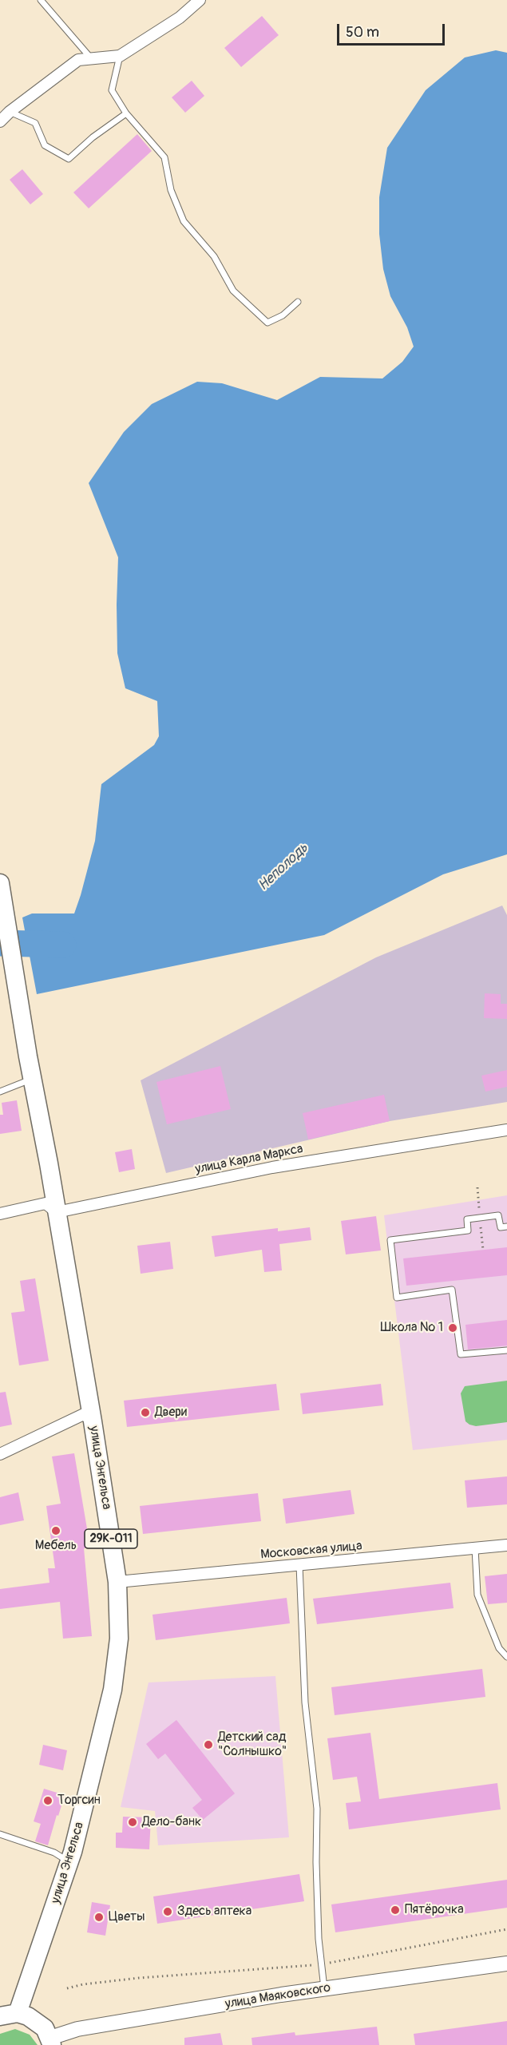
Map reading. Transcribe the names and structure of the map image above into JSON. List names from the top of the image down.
{
  "streets": {
    "main road": ["улица Энгельса", "29К-011"],
    "street": ["улица Карла Маркса", "Московская улица", "улица Маяковского"]
  },
  "crossings": [
    ["улица Карла Маркса", "улица Энгельса"],
    ["улица Энгельса", "Московская улица"]
  ],
  "water": ["Неполодь"],
  "places": [
    "Школа № 1",
    "Двери",
    "Мебель",
    "Детский сад \"Солнышко\"",
    "Торгсин",
    "Дело-банк",
    "Пятёрочка",
    "Здесь аптека",
    "Цветы"
  ],
  "scale_bar": "50 m"
}
